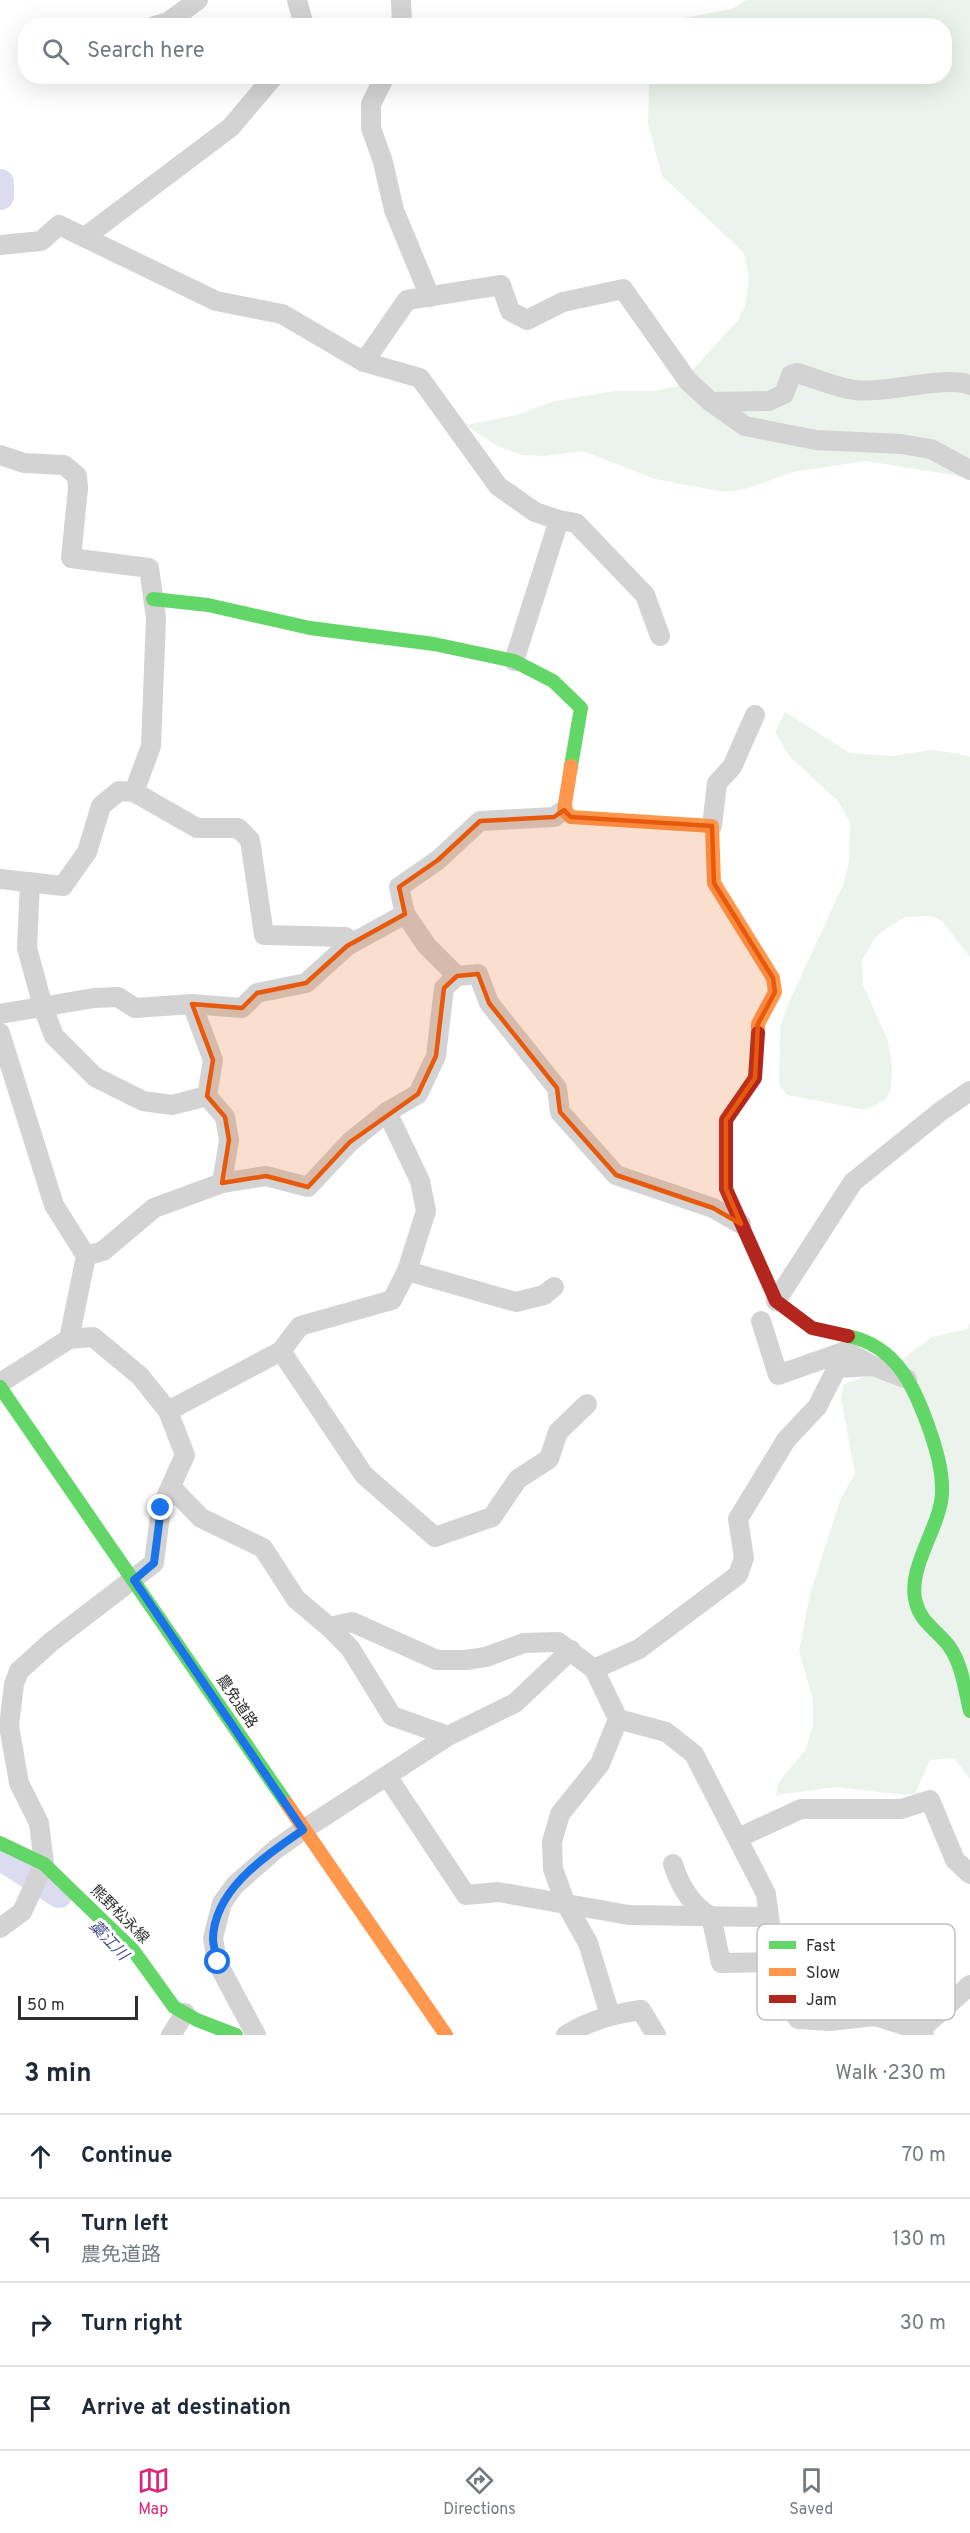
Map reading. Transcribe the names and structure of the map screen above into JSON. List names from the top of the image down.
{
  "streets": {
    "street": ["農免道路", "熊野松永線"]
  },
  "water": ["藁江川"],
  "legend": ["Fast", "Slow", "Jam"],
  "scale_bar": "50 m",
  "page": {
    "search": "Search here",
    "scale": "50 m",
    "heading": ["3 min", "Walk · 230 m"],
    "list": [
      ["Continue", "70 m"],
      ["Turn left", "農免道路", "130 m"],
      ["Turn right", "30 m"],
      "Arrive at destination"
    ],
    "nav": ["Map", "Directions", "Saved"]
  }
}
